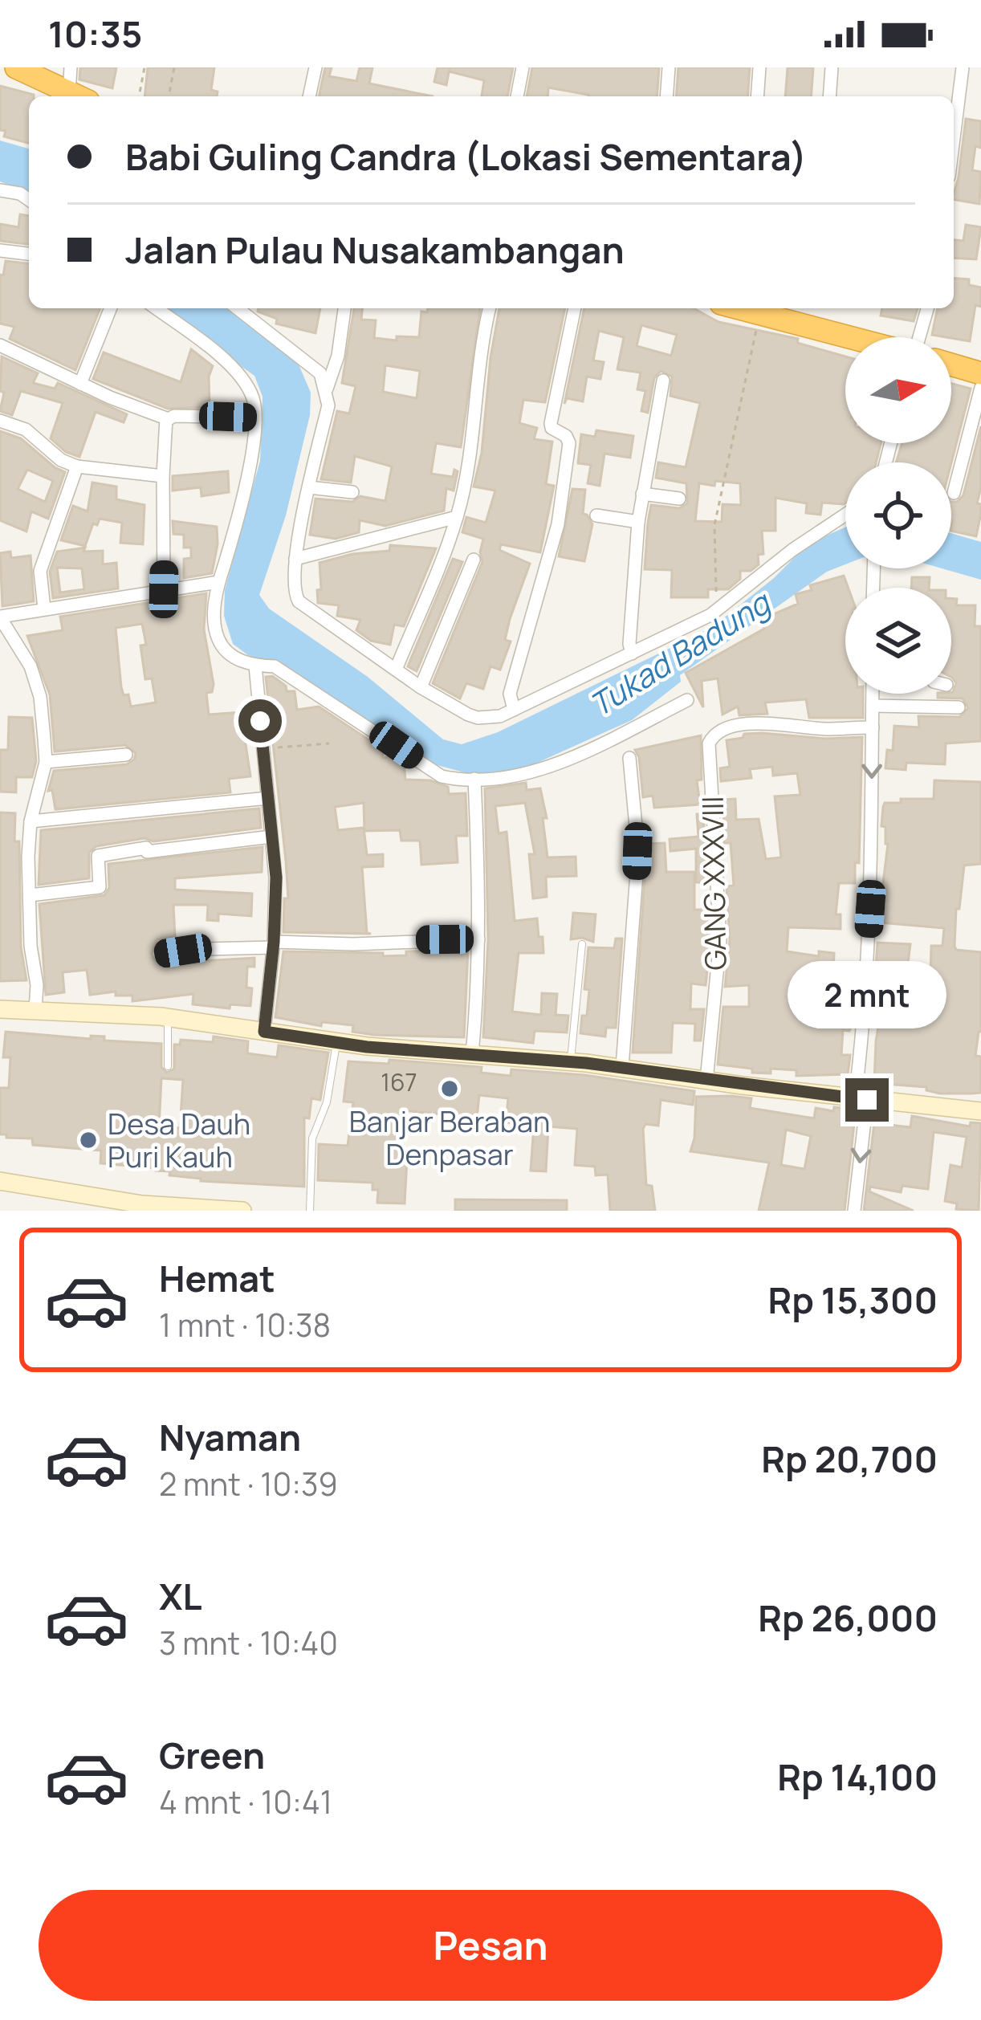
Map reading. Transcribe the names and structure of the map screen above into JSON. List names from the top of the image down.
{
  "streets": {
    "street": ["GANG XXXVIII"]
  },
  "water": ["Tukad Badung"],
  "places": ["Banjar Beraban Denpasar", "Desa Dauh Puri Kauh"],
  "house_numbers": ["167"],
  "north": "right",
  "page": {
    "status": "10:35",
    "banner": ["Babi Guling Candra (Lokasi Sementara)", "Jalan Pulau Nusakambangan"],
    "bubble": "2 mnt",
    "list": [
      {
        "name": "Hemat",
        "note": "1 mnt · 10:38",
        "value": "Rp 15,300"
      },
      {
        "name": "Nyaman",
        "note": "2 mnt · 10:39",
        "value": "Rp 20,700"
      },
      {
        "name": "XL",
        "note": "3 mnt · 10:40",
        "value": "Rp 26,000"
      },
      {
        "name": "Green",
        "note": "4 mnt · 10:41",
        "value": "Rp 14,100"
      }
    ],
    "buttons": "Pesan"
  }
}
